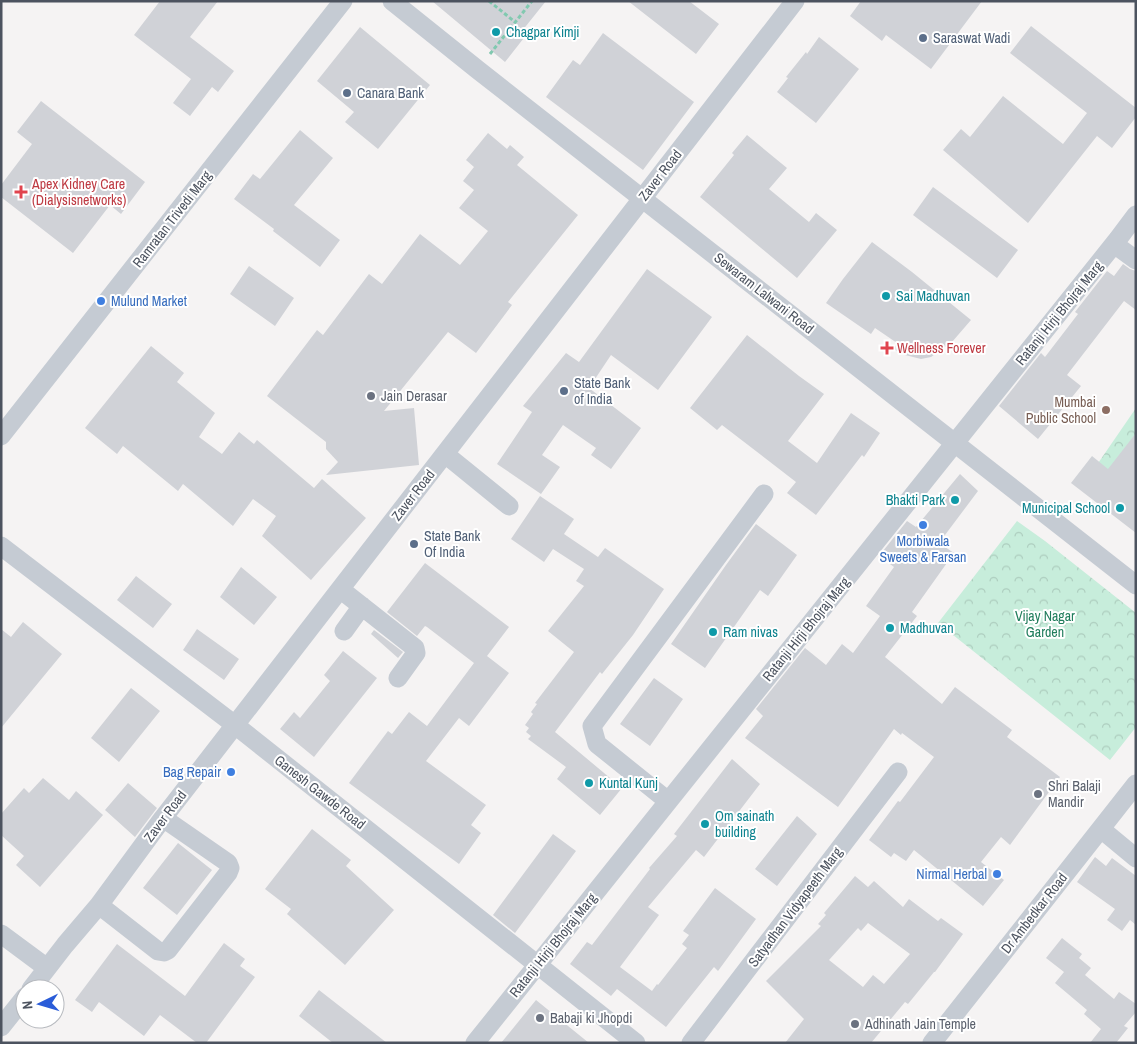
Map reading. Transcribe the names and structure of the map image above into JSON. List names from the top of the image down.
{
  "streets": {
    "street": [
      "Zaver Road",
      "Ramratan Trivedi Marg",
      "Sewaram Lalwani Road",
      "Ratanji Hirji Bhojraj Marg",
      "Ganesh Gawde Road",
      "Satyadhan Vidyapeeth Marg",
      "Dr Ambedkar Road"
    ]
  },
  "crossings": [
    ["Zaver Road", "Sewaram Lalwani Road"],
    ["Zaver Road", "Ganesh Gawde Road"],
    ["Sewaram Lalwani Road", "Ratanji Hirji Bhojraj Marg"],
    ["Ratanji Hirji Bhojraj Marg", "Ganesh Gawde Road"]
  ],
  "parks": ["Vijay Nagar Garden"],
  "places": {
    "other": [
      "Chagpar Kimji",
      "Saraswat Wadi",
      "Canara Bank",
      "Sai Madhuvan",
      "Mulund Market",
      "State Bank of India",
      "Jain Derasar",
      "Mumbai Public School",
      "Bhakti Park",
      "Municipal School",
      "Morbiwala Sweets & Farsan",
      "State Bank Of India",
      "Madhuvan",
      "Ram nivas",
      "Bag Repair",
      "Kuntal Kunj",
      "Shri Balaji Mandir",
      "Om sainath building",
      "Nirmal Herbal",
      "Babaji ki Jhopdi",
      "Adhinath Jain Temple"
    ],
    "health": ["Apex Kidney Care (Dialysisnetworks)", "Wellness Forever"]
  },
  "north": "left"
}
